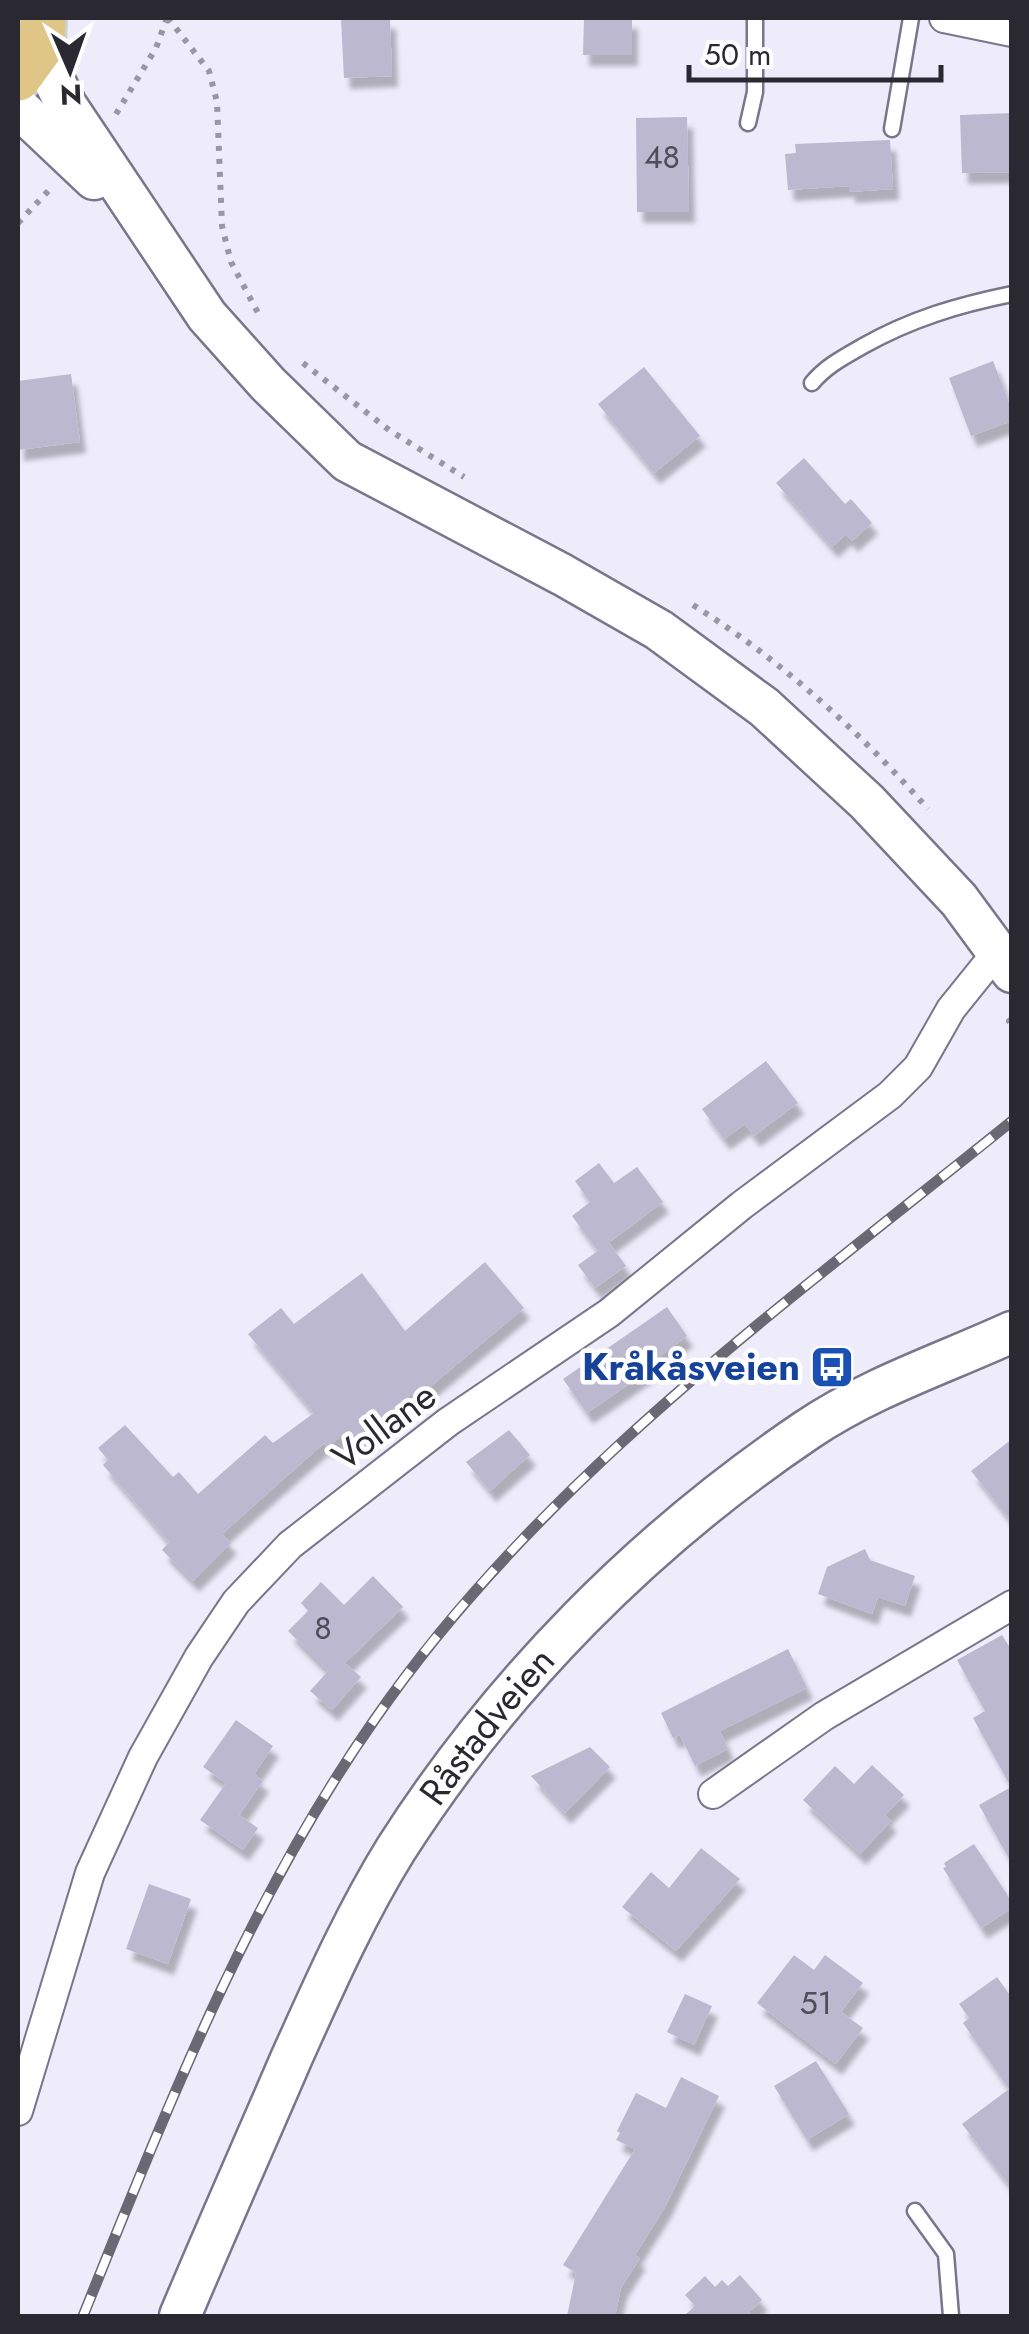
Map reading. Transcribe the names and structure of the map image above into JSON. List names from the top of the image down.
{
  "streets": {
    "main road": ["Råstadveien"],
    "street": ["Vollane"]
  },
  "places": {
    "bus stop": ["Kråkåsveien"]
  },
  "house_numbers": ["48", "8", "51"],
  "scale_bar": "50 m",
  "north": "bottom"
}
